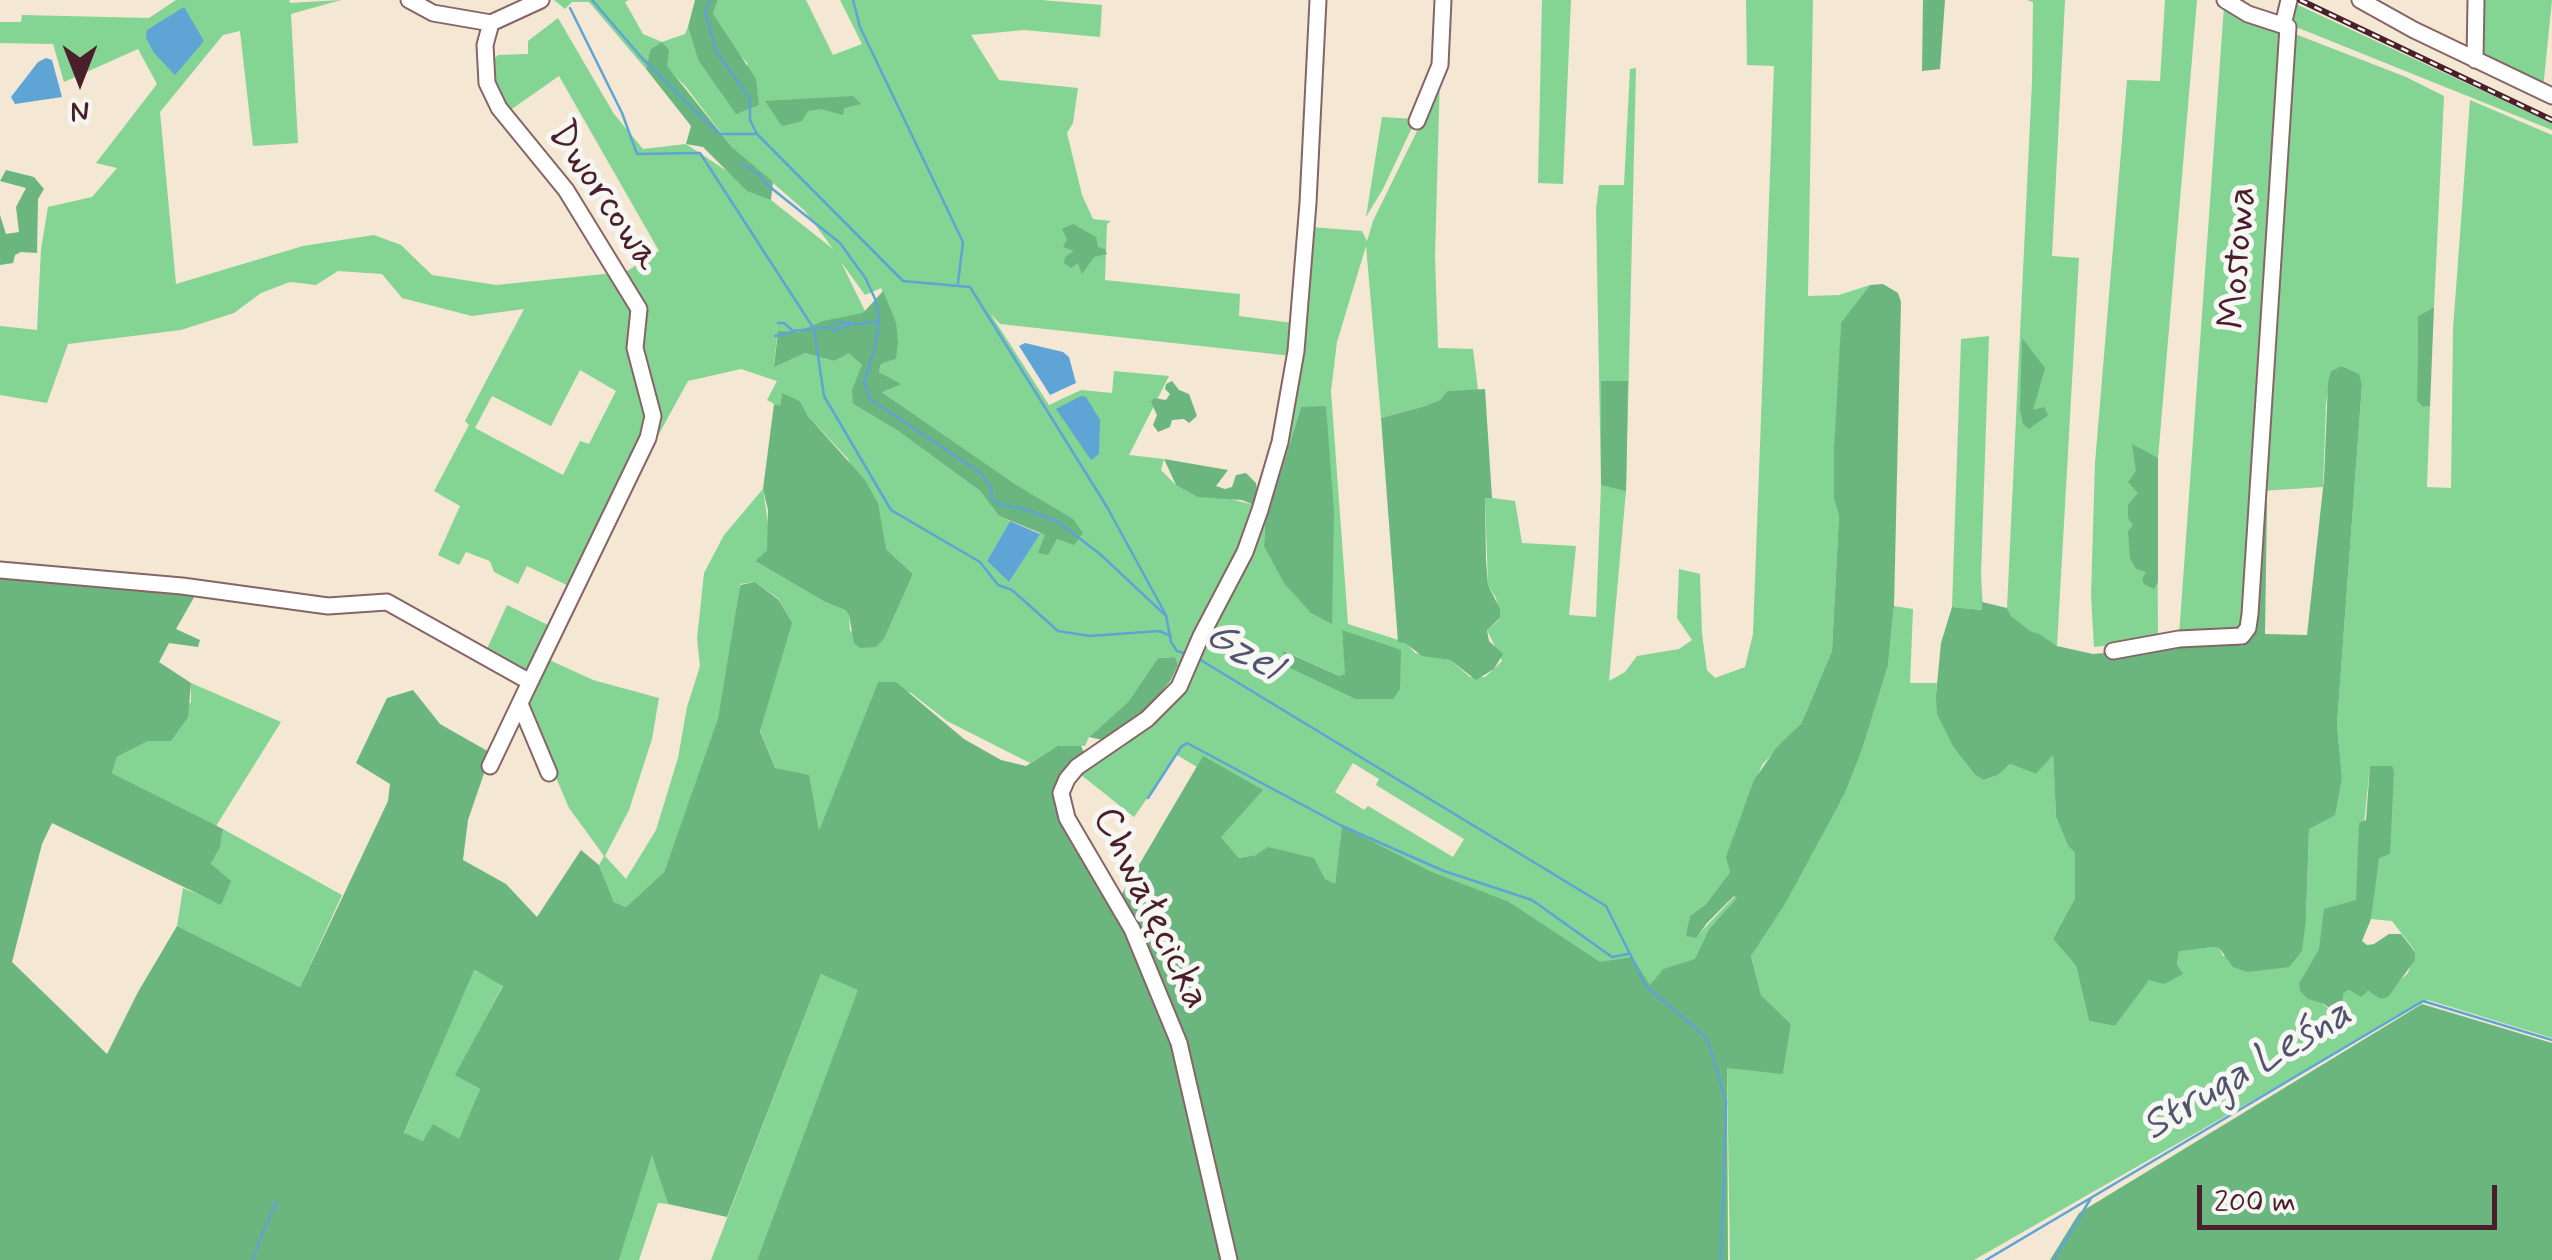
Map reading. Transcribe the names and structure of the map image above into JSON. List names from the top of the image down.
{
  "streets": {
    "street": ["Dworcowa", "Mostowa", "Chwałęcicka"]
  },
  "water": ["Gzel", "Struga Leśna"],
  "scale_bar": "200 m",
  "north": "bottom"
}
